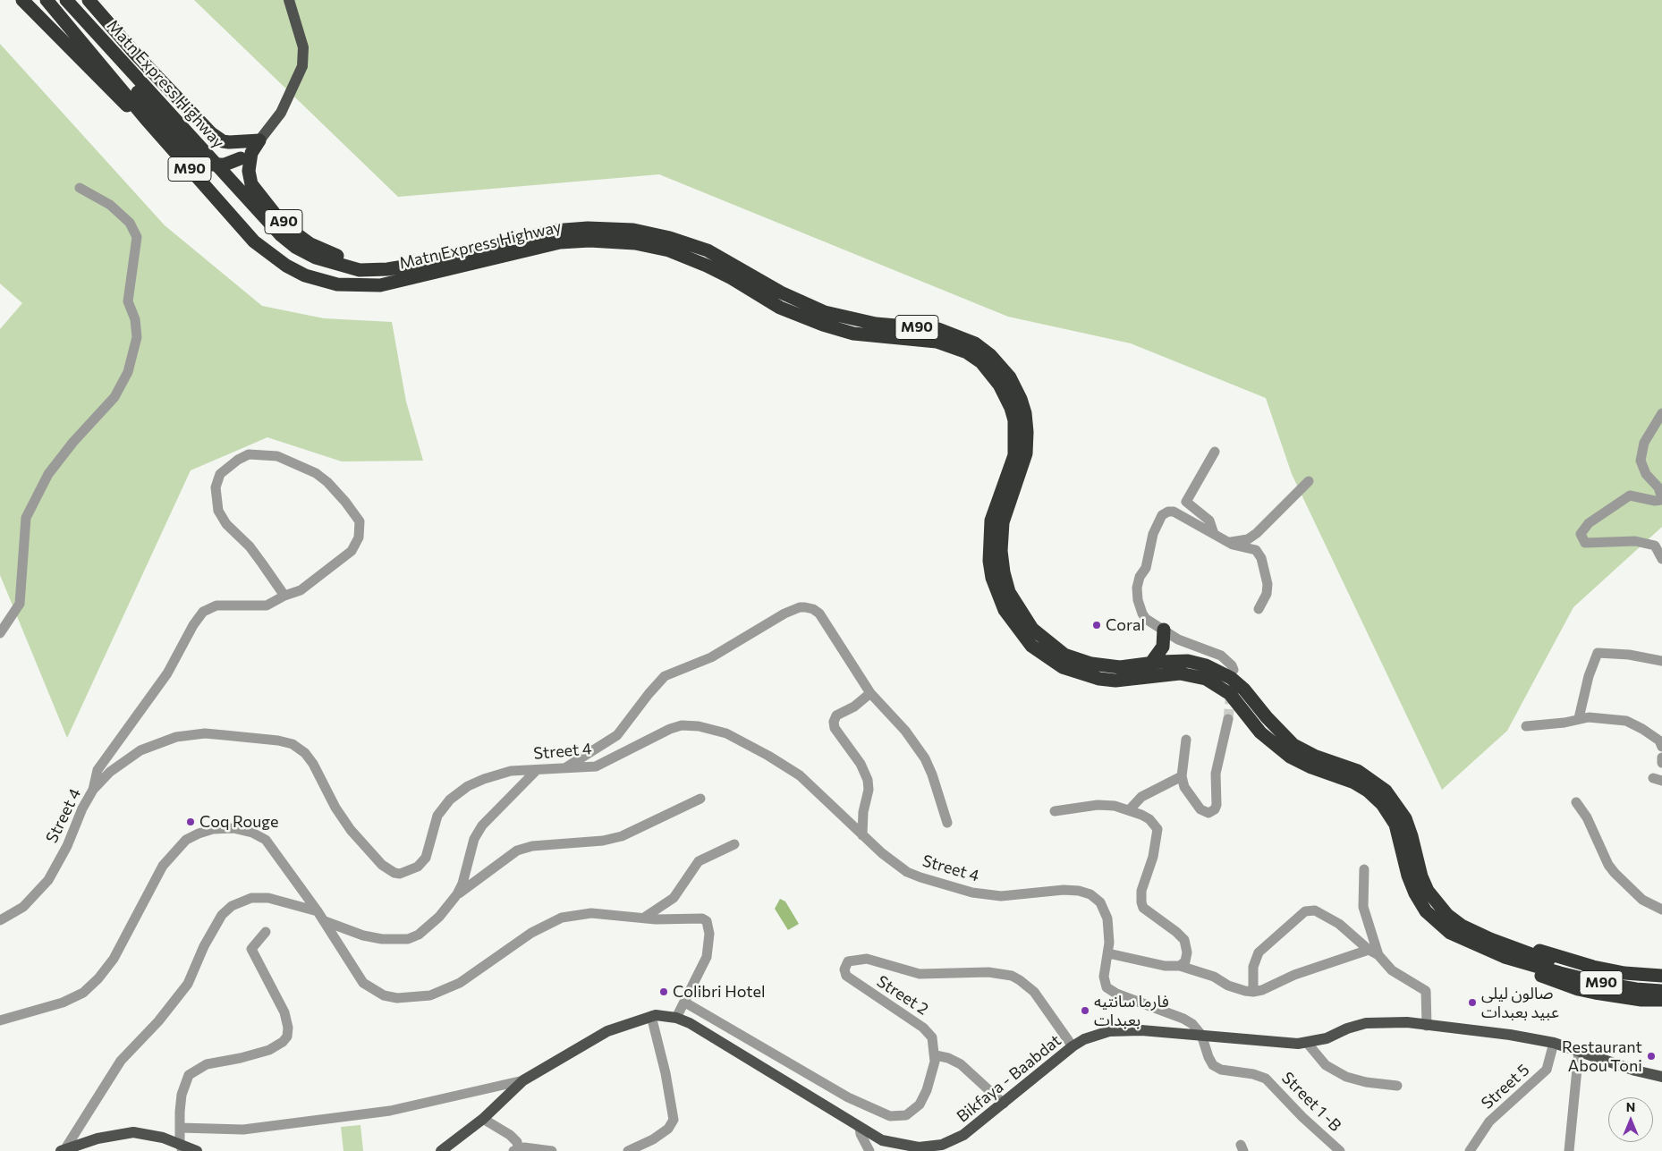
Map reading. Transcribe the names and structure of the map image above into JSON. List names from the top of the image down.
{
  "streets": {
    "highway": ["Matn Express Highway", "M90", "A90"],
    "main road": ["Bikfaya - Baabdat"],
    "street": [
      "Street 4",
      "Street 2",
      "Street 5",
      "Street 1 -B"
    ]
  },
  "crossings": [
    ["Matn Express Highway", "M90"],
    ["Matn Express Highway", "A90"],
    ["Street 4", "Bikfaya - Baabdat"],
    ["Street 4", "Street 1 -B"],
    ["Street 2", "Bikfaya - Baabdat"],
    ["Bikfaya - Baabdat", "Street 5"],
    ["Bikfaya - Baabdat", "Street 1 -B"]
  ],
  "places": [
    "Coral",
    "Coq Rouge",
    "Colibri Hotel",
    "صالون ليلى عبيد بعبدات",
    "فارما سانتيه بعبدات",
    "Restaurant Abou Toni"
  ],
  "north": "top"
}
